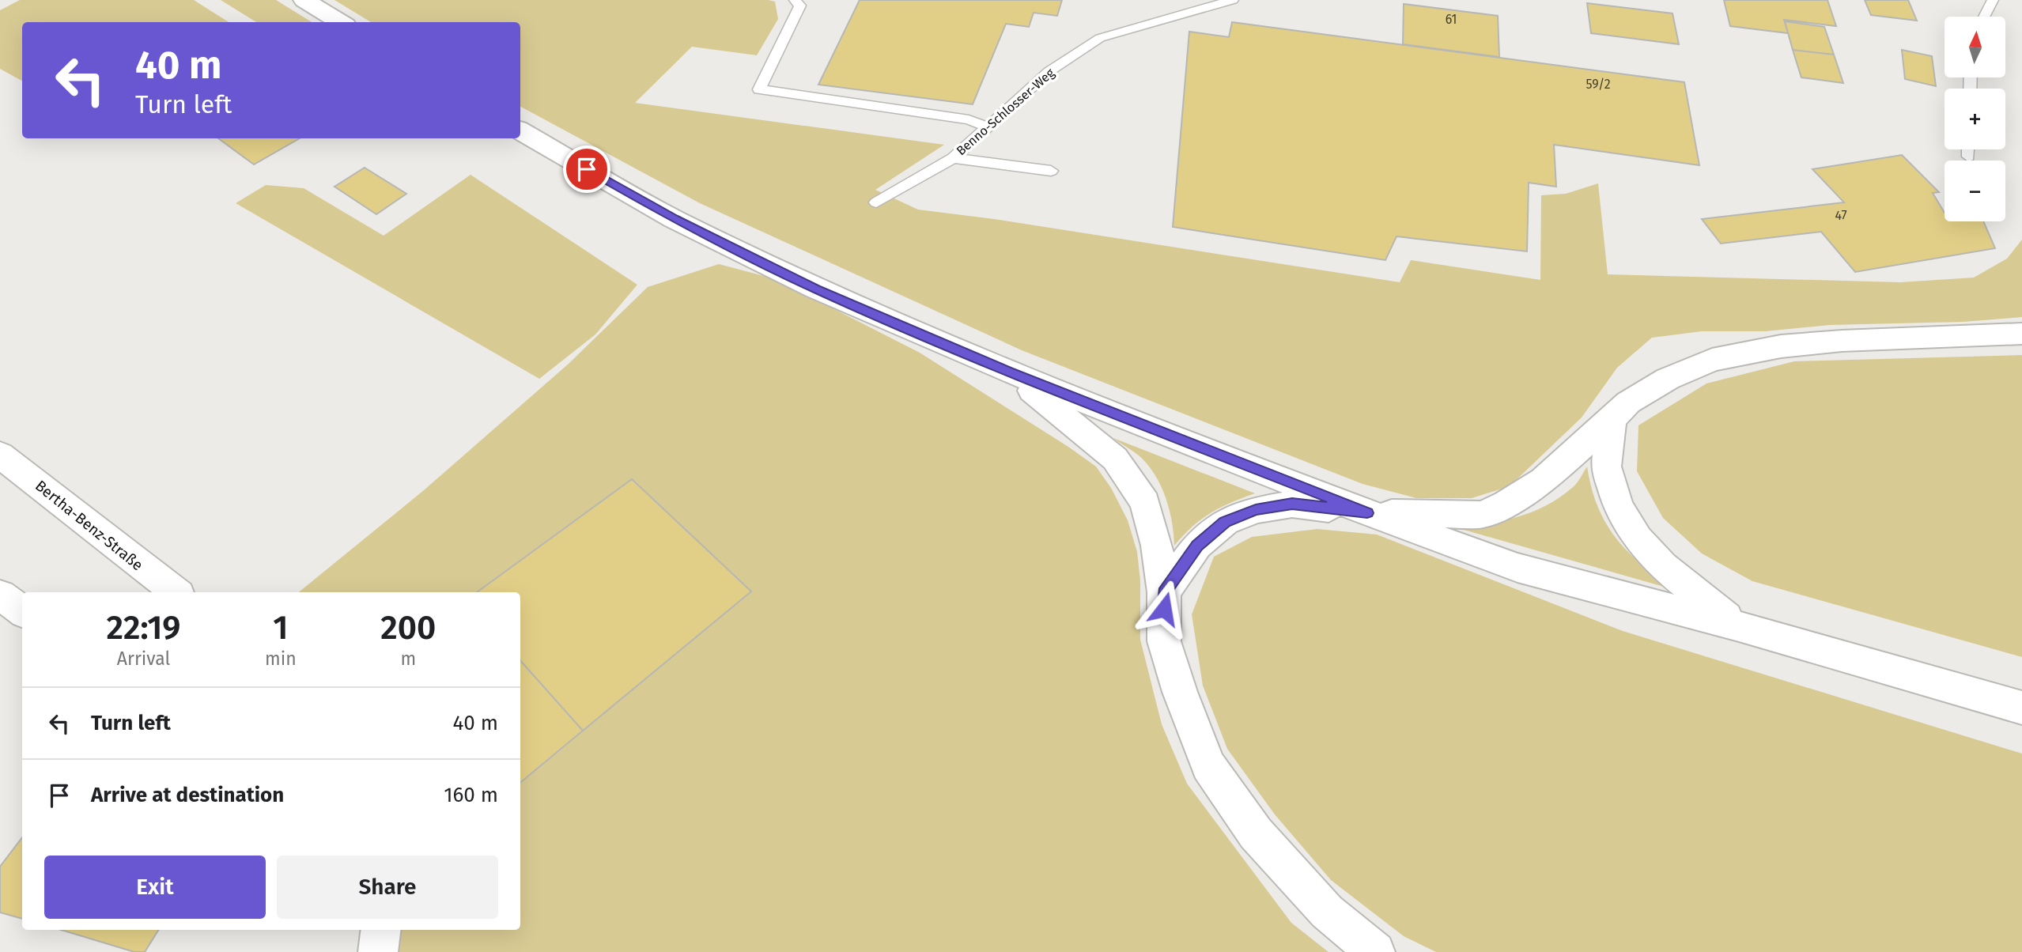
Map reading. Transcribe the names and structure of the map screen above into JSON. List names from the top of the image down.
{
  "streets": {
    "main road": ["Bertha-Benz-Straße"],
    "lane": ["Benno-Schlosser-Weg"]
  },
  "house_numbers": ["61", "59/2", "47"],
  "north": "top",
  "page": {
    "map_buttons": ["+", "−"],
    "turn": ["40 m", "Turn left"],
    "eta": [
      "22:19",
      "Arrival",
      "1",
      "min",
      "200",
      "m"
    ],
    "list": [
      {
        "name": "Turn left",
        "value": "40 m"
      },
      {
        "name": "Arrive at destination",
        "value": "160 m"
      }
    ],
    "buttons": ["Exit", "Share"]
  }
}
